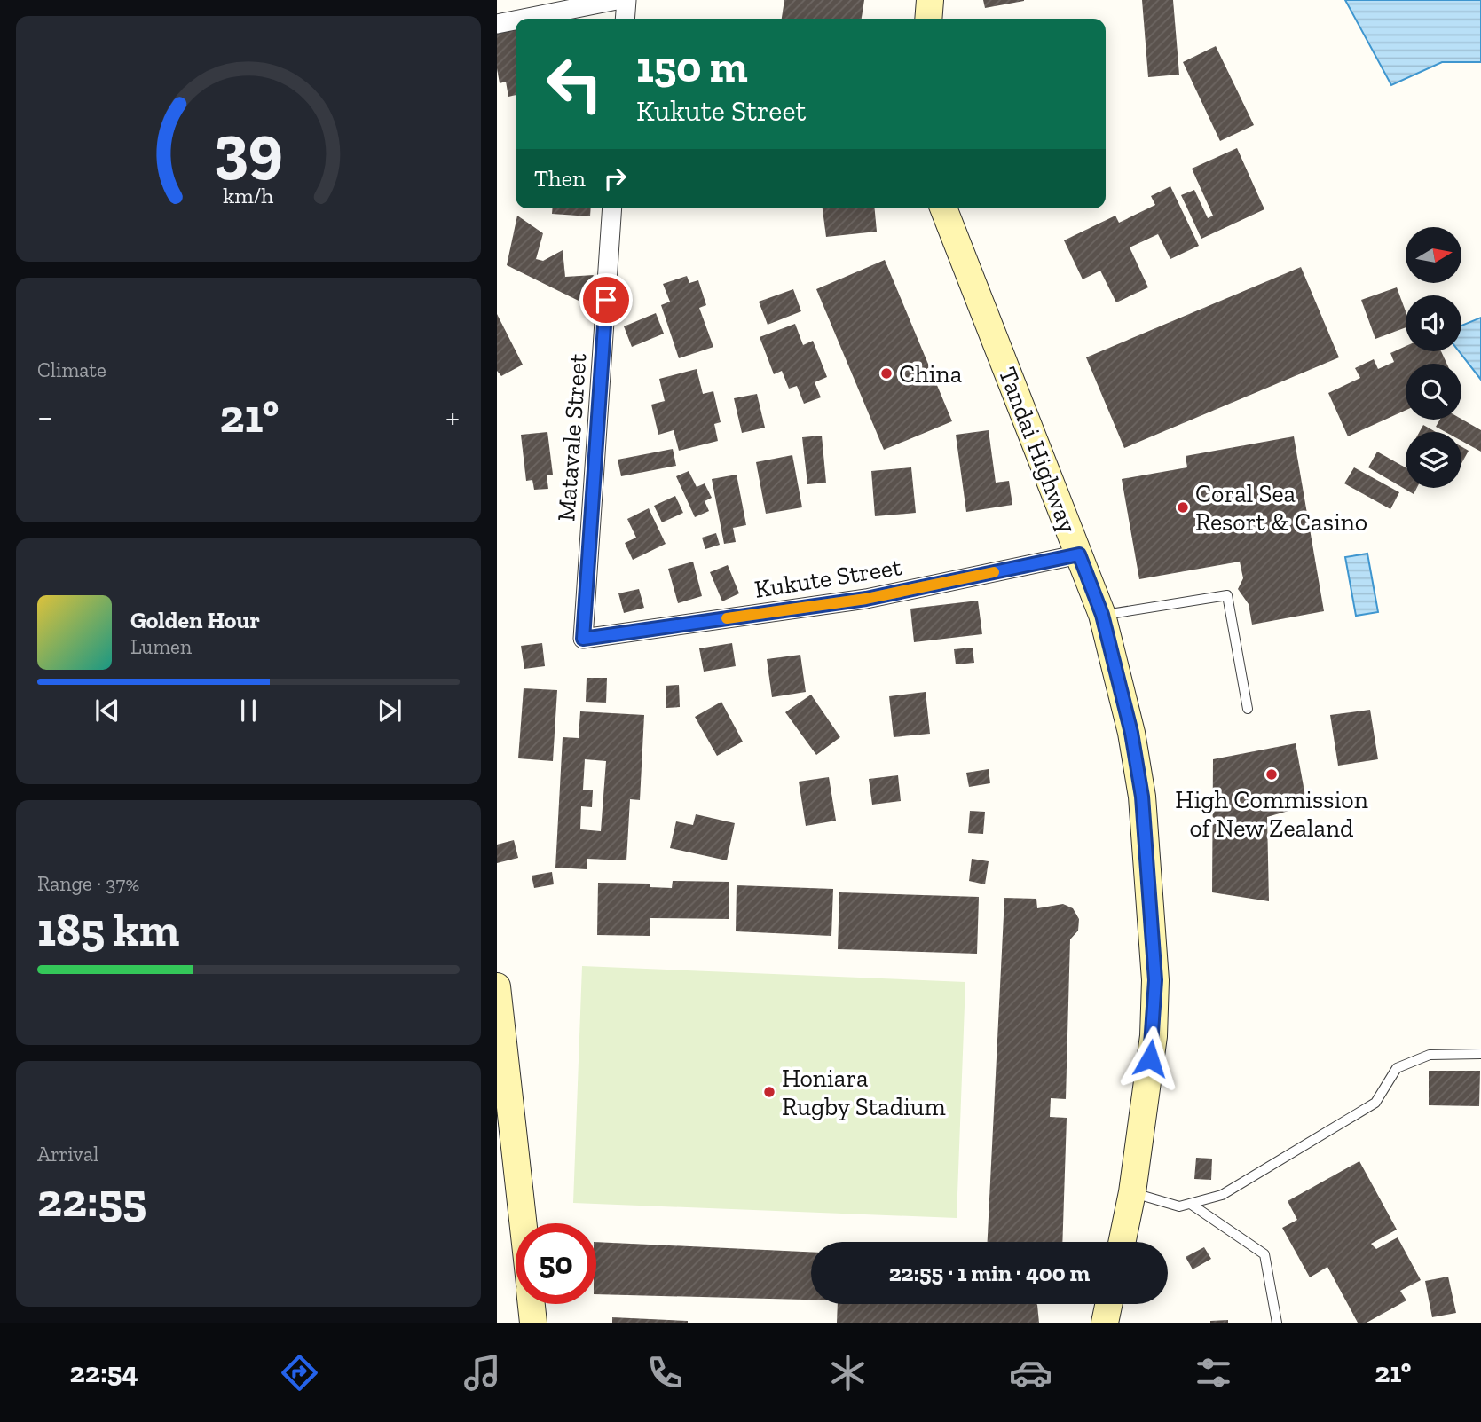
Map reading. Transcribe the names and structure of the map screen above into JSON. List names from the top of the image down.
{
  "streets": {
    "main road": ["Tandai Highway"],
    "street": ["Matavale Street", "Kukute Street"]
  },
  "crossings": [
    ["Matavale Street", "Kukute Street"],
    ["Tandai Highway", "Kukute Street"]
  ],
  "places": [
    "China",
    "Coral Sea Resort & Casino",
    "High Commission of New Zealand",
    "Honiara Rugby Stadium"
  ],
  "north": "right",
  "page": {
    "turn": ["150 m", "Kukute Street"],
    "then": "Then",
    "tile": [
      "Climate",
      ["Range · 37%", "185 km"],
      ["Arrival", "22:55"]
    ],
    "heat": ["−", "21°", "+"],
    "song": ["Golden Hour", "Lumen"],
    "limit": "50",
    "trip": "22:55 · 1 min · 400 m",
    "tabs": ["22:54", "21°"],
    "gauge": ["39", "km/h"]
  }
}
